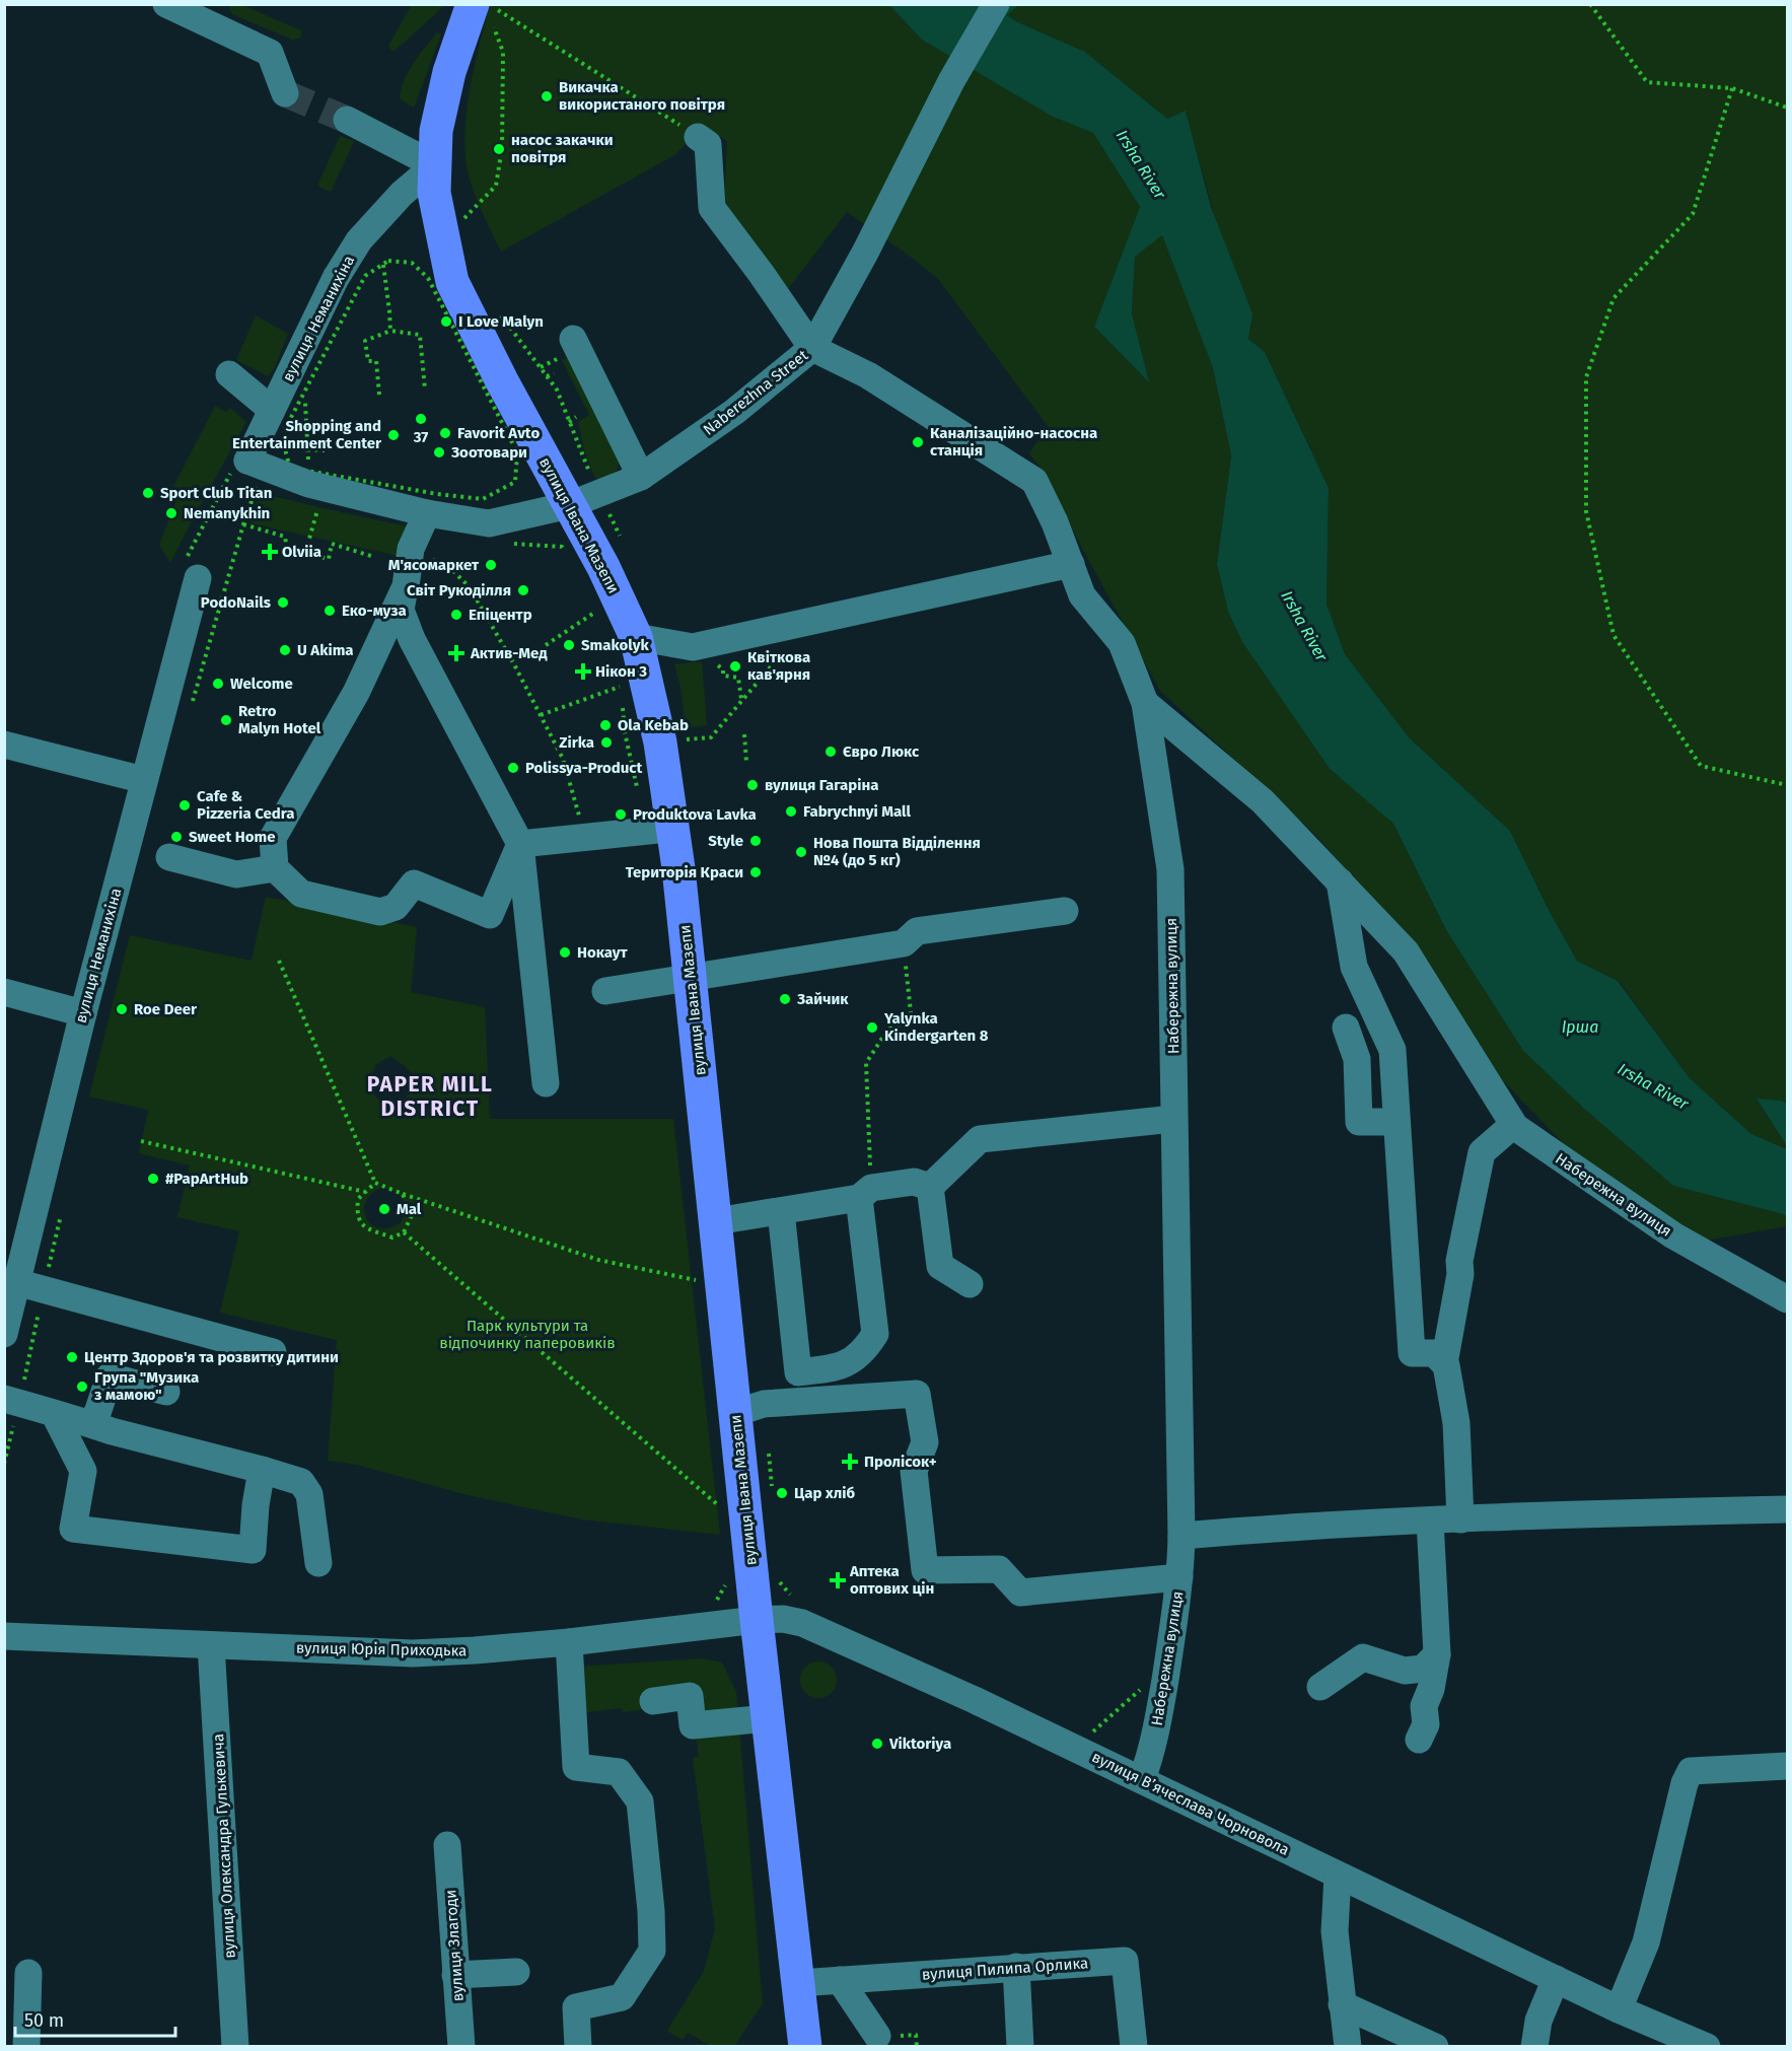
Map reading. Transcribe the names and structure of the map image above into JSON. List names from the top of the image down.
{
  "streets": {
    "main road": ["вулиця Івана Мазепи"],
    "street": [
      "вулиця Неманихіна",
      "Naberezhna Street",
      "Набережна вулиця",
      "вулиця Юрія Приходька",
      "вулиця Вʼячеслава Чорновола",
      "вулиця Олександра Гулькевича",
      "вулиця Злагоди",
      "вулиця Пилипа Орлика"
    ]
  },
  "crossings": [
    ["вулиця Неманихіна", "Naberezhna Street"],
    ["вулиця Неманихіна", "вулиця Івана Мазепи"],
    ["Naberezhna Street", "вулиця Івана Мазепи"],
    ["Naberezhna Street", "Набережна вулиця"],
    ["вулиця Івана Мазепи", "вулиця Юрія Приходька"],
    ["вулиця Івана Мазепи", "вулиця Вʼячеслава Чорновола"],
    ["вулиця Івана Мазепи", "вулиця Пилипа Орлика"],
    ["Набережна вулиця", "вулиця Вʼячеслава Чорновола"],
    ["вулиця Юрія Приходька", "вулиця Вʼячеслава Чорновола"],
    ["вулиця Юрія Приходька", "вулиця Олександра Гулькевича"]
  ],
  "districts": ["PAPER MILL DISTRICT"],
  "water": ["Irsha River", "Ірша"],
  "parks": ["Парк культури та відпочинку паперовиків"],
  "places": {
    "other": [
      "Викачка використаного повітря",
      "насос закачки повітря",
      "I Love Malyn",
      "37",
      "Favorit Avto",
      "Shopping and Entertainment Center",
      "Каналізаційно-насосна станція",
      "Зоотовари",
      "Sport Club Titan",
      "Nemanykhin",
      "М'ясомаркет",
      "Світ Рукоділля",
      "PodoNails",
      "Еко-муза",
      "Епіцентр",
      "Smakolyk",
      "U Akima",
      "Квіткова кав'ярня",
      "Welcome",
      "Retro Malyn Hotel",
      "Ola Kebab",
      "Zirka",
      "Євро Люкс",
      "Polissya-Product",
      "вулиця Гагаріна",
      "Cafe & Pizzeria Cedra",
      "Fabrychnyi Mall",
      "Produktova Lavka",
      "Sweet Home",
      "Style",
      "Нова Пошта Відділення №4 (до 5 кг)",
      "Територія Краси",
      "Нокаут",
      "Зайчик",
      "Roe Deer",
      "Yalynka Kindergarten 8",
      "#PapArtHub",
      "Mal",
      "Центр Здоров'я та розвитку дитини",
      "Група \"Музика з мамою\"",
      "Цар хліб",
      "Viktoriya"
    ],
    "health": [
      "Olviia",
      "Актив-Мед",
      "Нікон 3",
      "Пролісок+",
      "Аптека оптових цін"
    ]
  },
  "scale_bar": "50 m"
}
